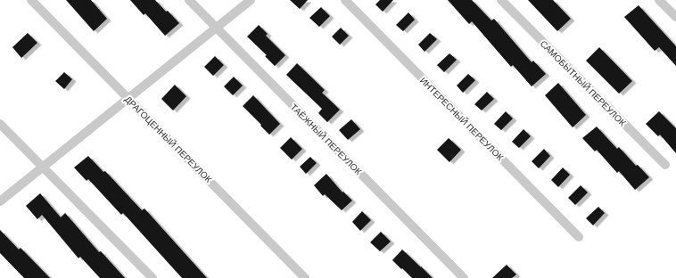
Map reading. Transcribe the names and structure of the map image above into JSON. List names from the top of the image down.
{
  "streets": {
    "street": [
      "САМОБЫТНЫЙ ПЕРЕУЛОК",
      "ИНТЕРЕСНЫЙ ПЕРЕУЛОК",
      "ДРАГОЦЕННЫЙ ПЕРЕУЛОК",
      "ТАЁЖНЫЙ ПЕРЕУЛОК"
    ]
  }
}
